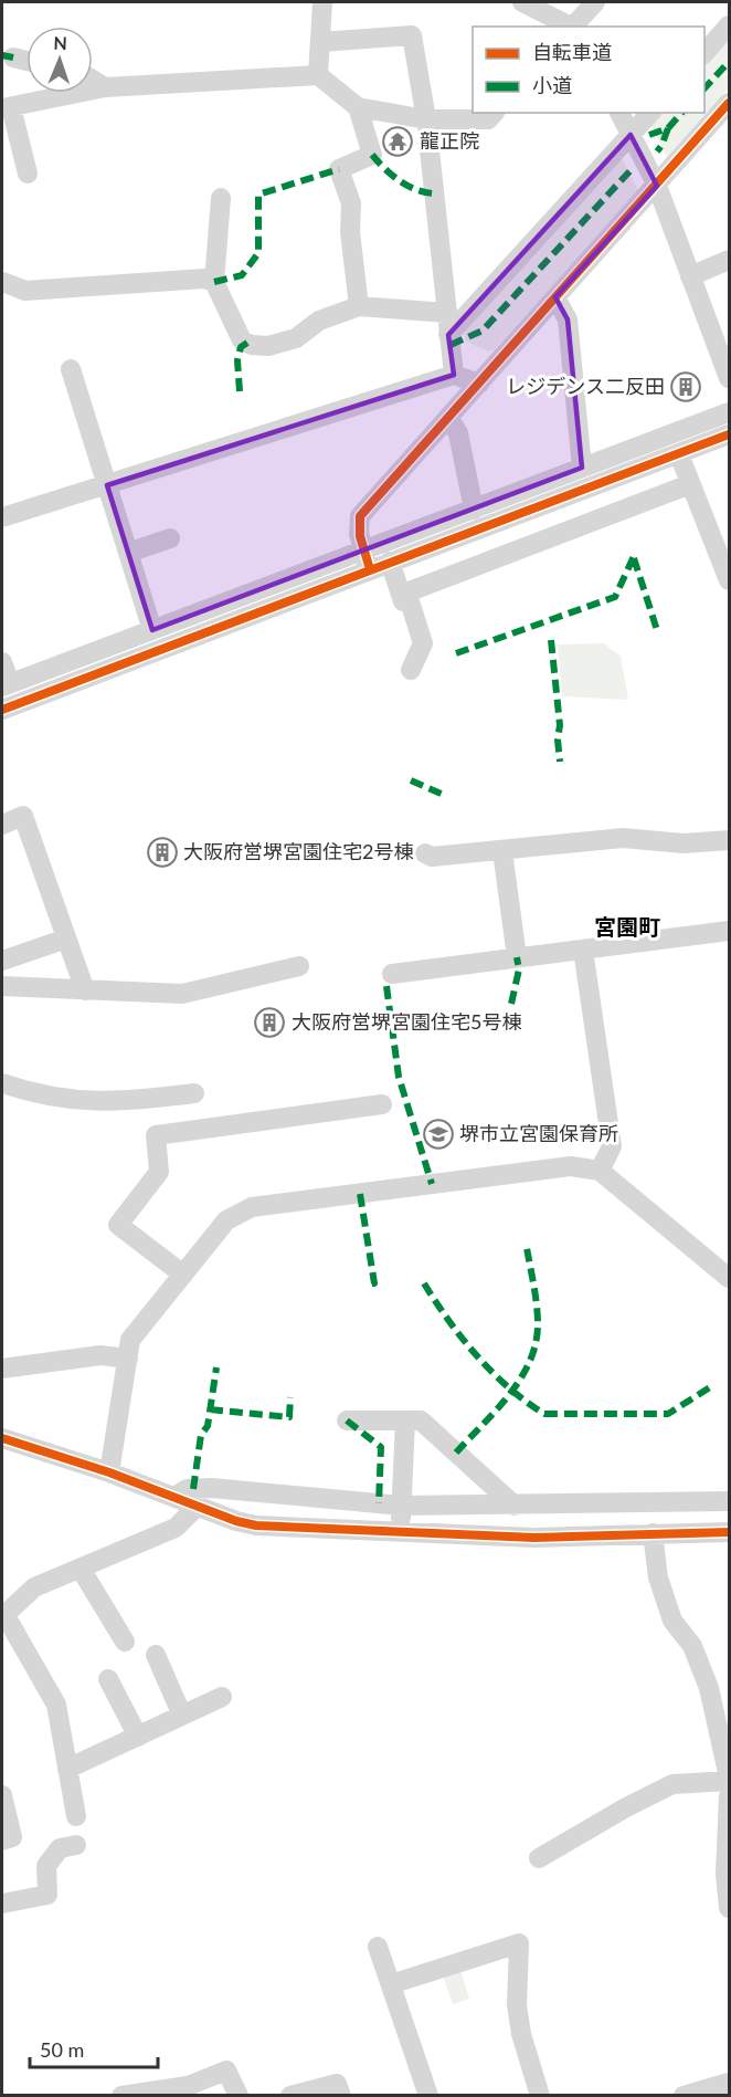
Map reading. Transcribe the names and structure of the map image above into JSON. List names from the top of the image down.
{
  "districts": ["宮園町"],
  "places": {
    "temple": ["龍正院"],
    "building": ["レジデンス二反田", "大阪府営堺宮園住宅2号棟", "大阪府営堺宮園住宅5号棟"],
    "school or university": ["堺市立宮園保育所"]
  },
  "legend": ["自転車道", "小道"],
  "scale_bar": "50 m",
  "north": "top"
}
